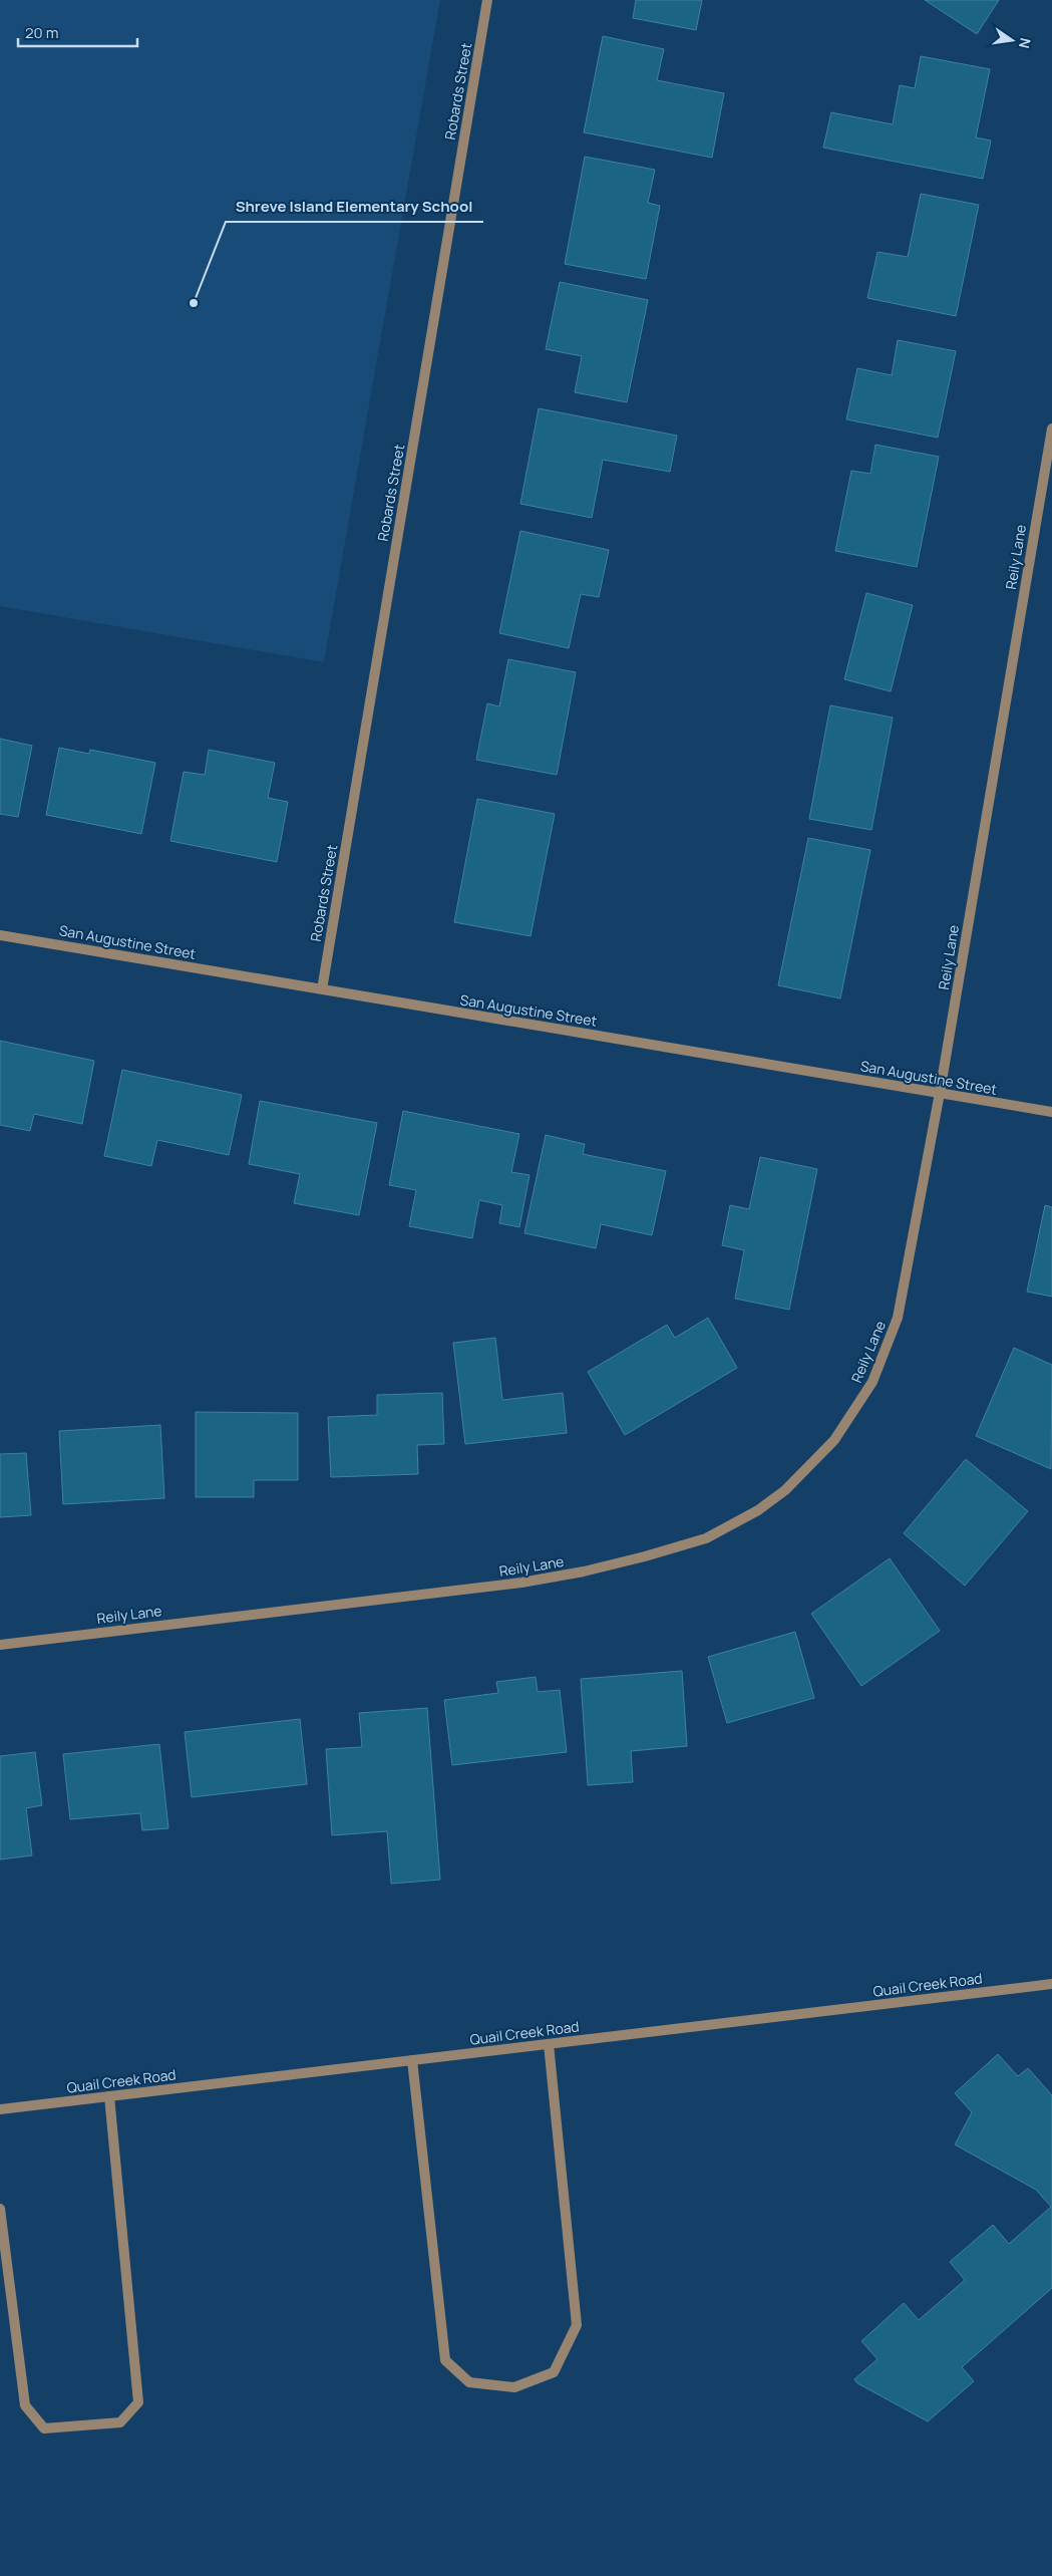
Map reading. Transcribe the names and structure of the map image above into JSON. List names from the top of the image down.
{
  "streets": {
    "street": [
      "Robards Street",
      "Reily Lane",
      "San Augustine Street",
      "Quail Creek Road"
    ]
  },
  "crossings": [
    ["Robards Street", "San Augustine Street"],
    ["Reily Lane", "San Augustine Street"]
  ],
  "places": ["Shreve Island Elementary School"],
  "scale_bar": "20 m",
  "north": "right"
}
